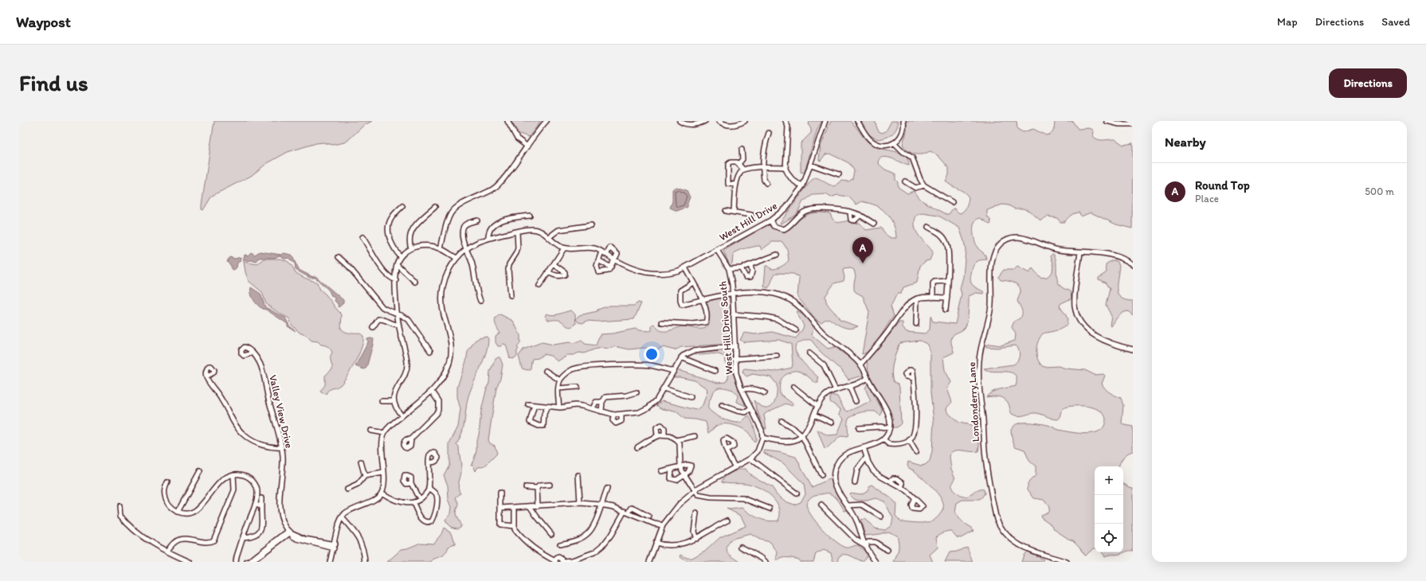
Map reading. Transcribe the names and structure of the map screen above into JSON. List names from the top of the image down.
{
  "streets": {
    "street": [
      "West Hill Drive",
      "West Hill Drive South",
      "Londonderry Lane",
      "Valley View Drive"
    ]
  },
  "crossings": [
    ["West Hill Drive", "West Hill Drive South"]
  ],
  "page": {
    "header": "Waypost",
    "nav": ["Map", "Directions", "Saved"],
    "buttons": "Directions",
    "title": "Find us",
    "heading": "Nearby",
    "list": [
      {
        "mark": "A",
        "name": "Round Top",
        "note": "Place",
        "value": "500 m"
      }
    ],
    "pins": "A",
    "map_buttons": ["+", "−"]
  }
}
